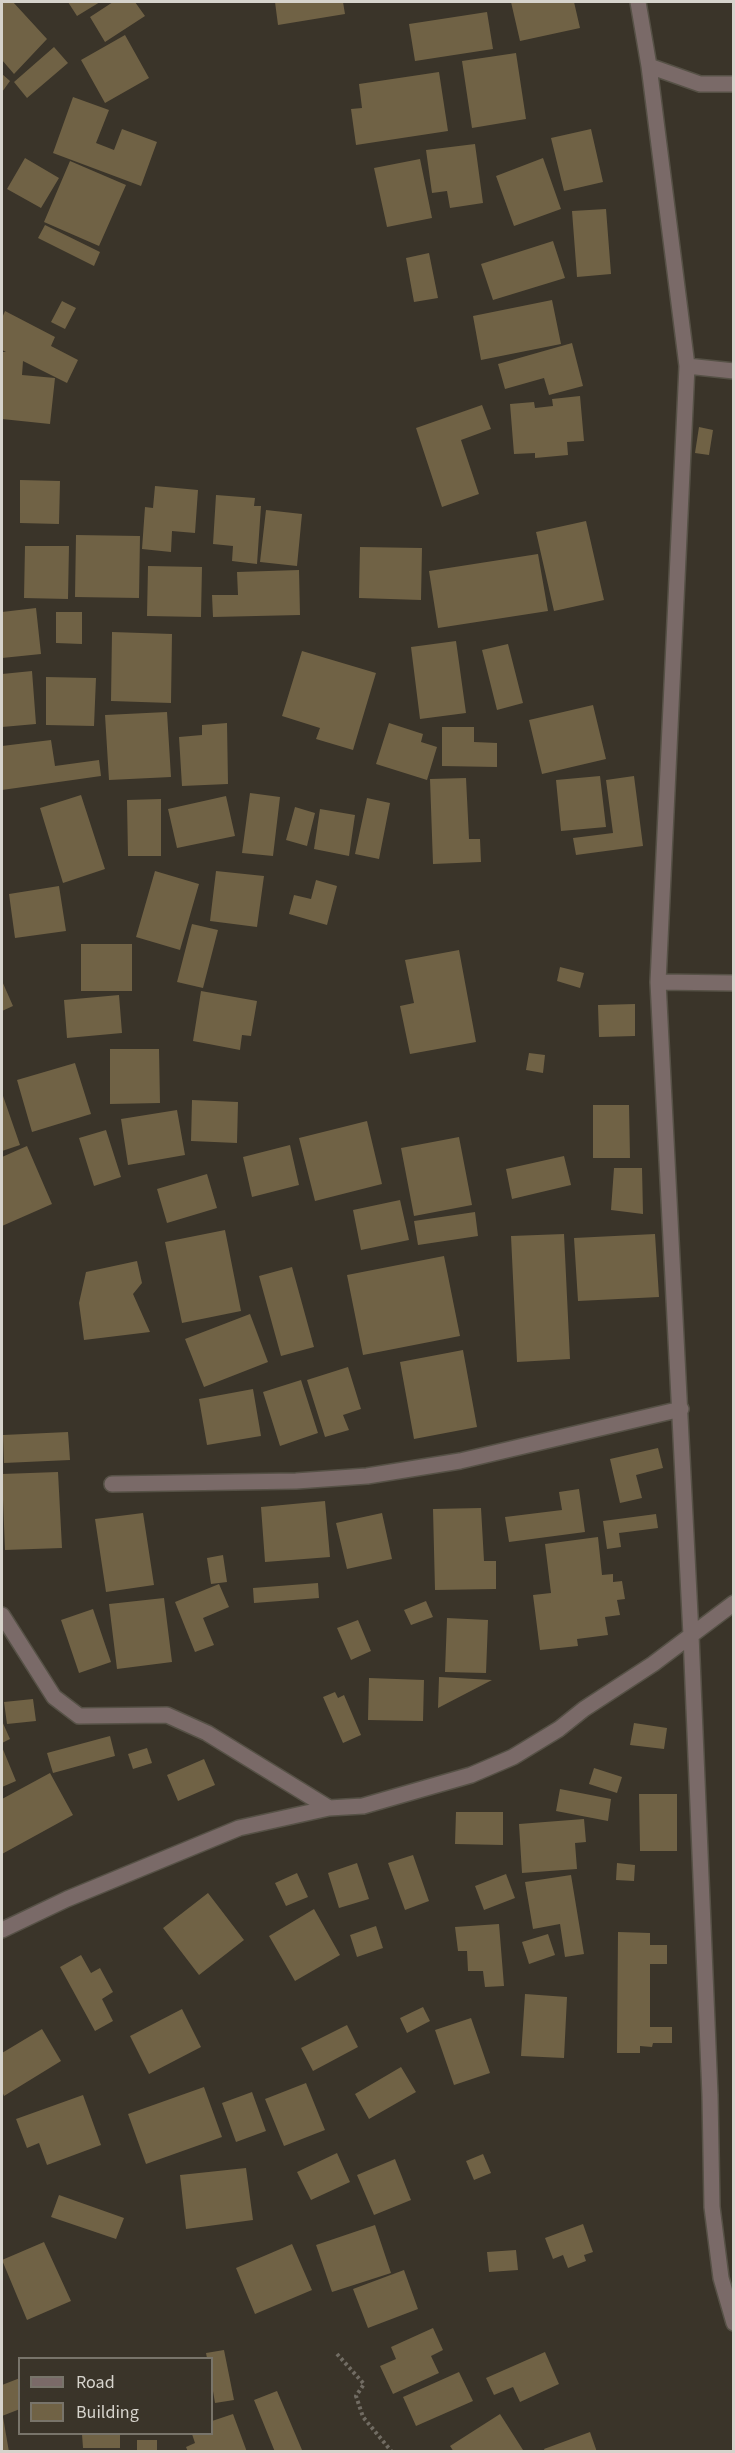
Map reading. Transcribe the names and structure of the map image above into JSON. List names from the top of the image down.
{
  "legend": ["Road", "Building"]
}
